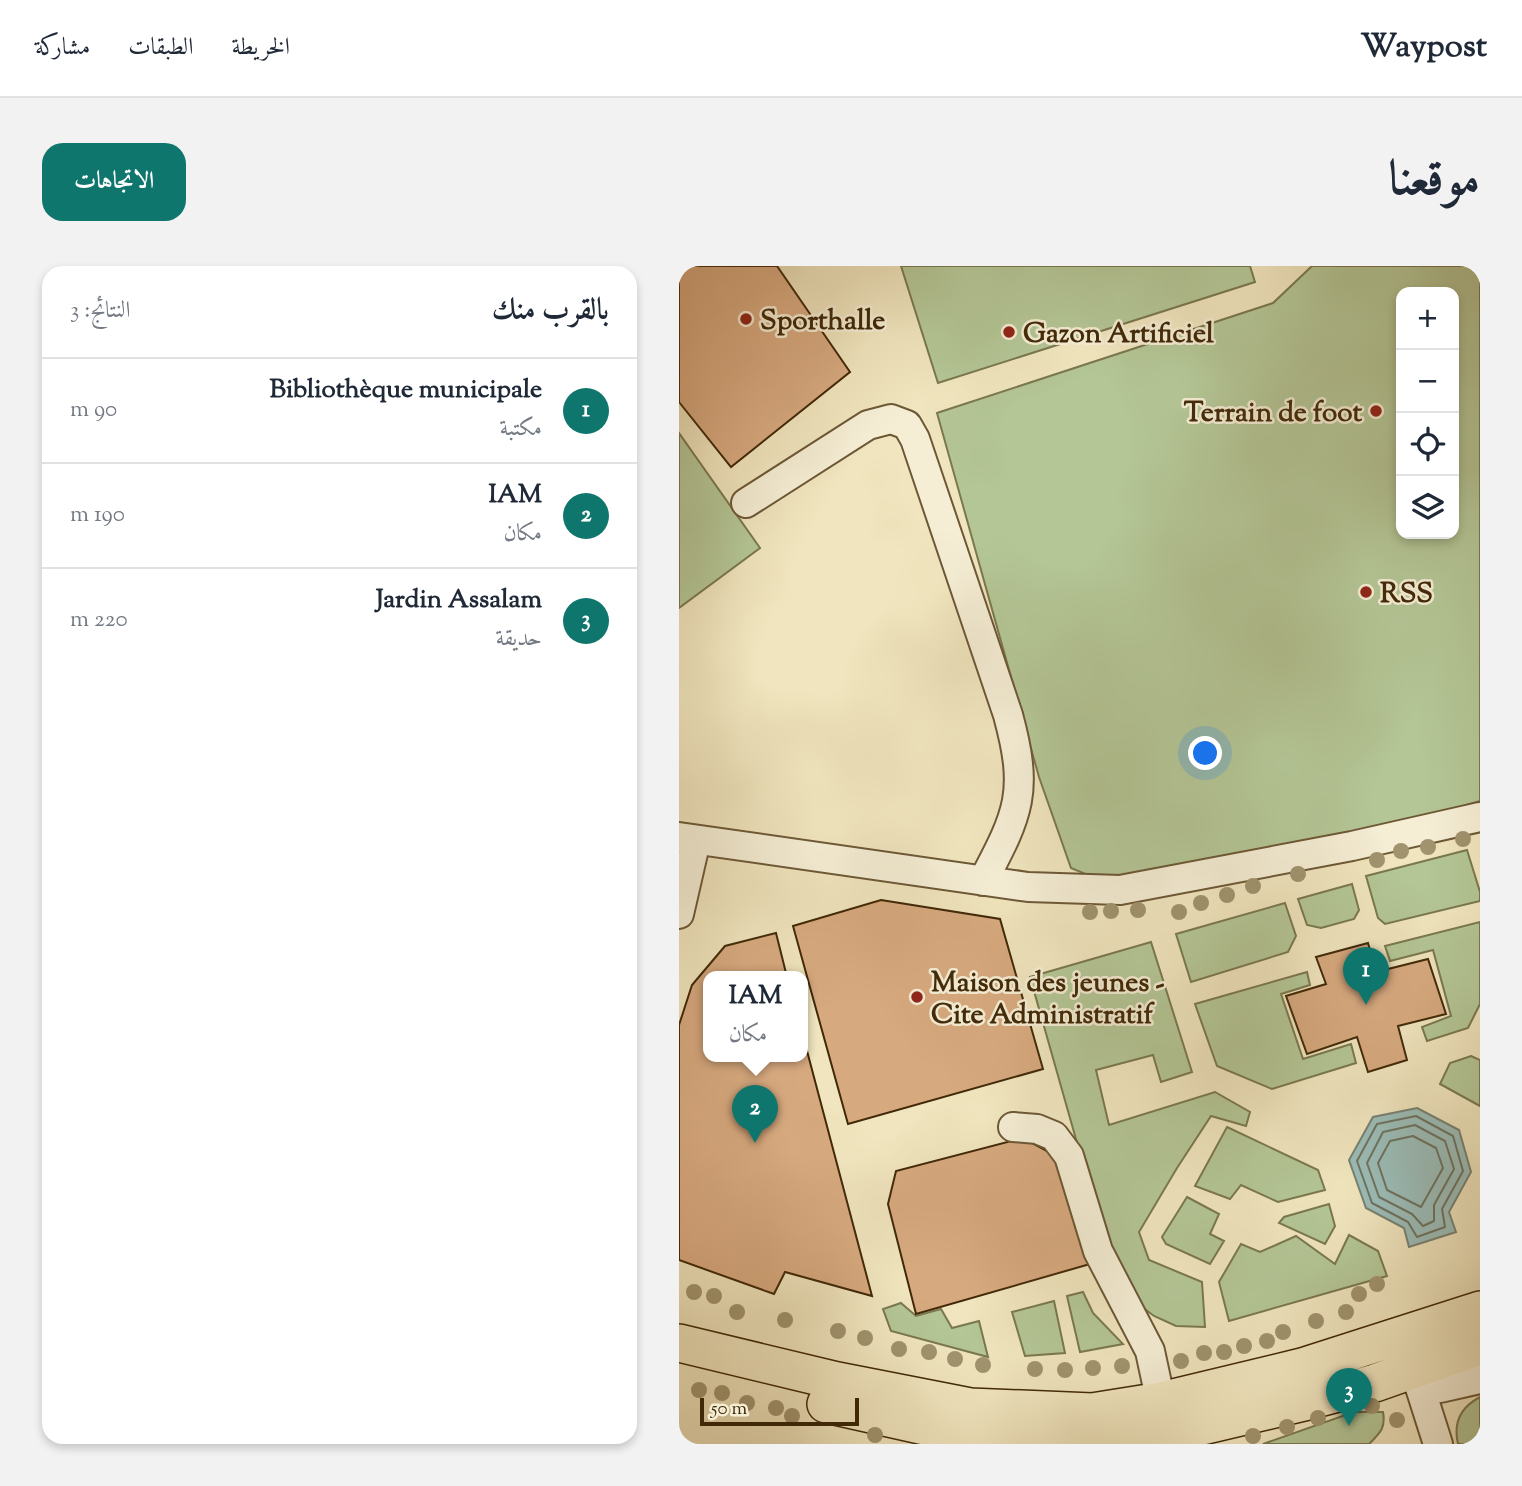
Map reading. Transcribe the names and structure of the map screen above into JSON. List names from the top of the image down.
{
  "places": [
    "Sporthalle",
    "Gazon Artificiel",
    "Terrain de foot",
    "RSS",
    "Maison des jeunes - Cite Administratif"
  ],
  "scale_bar": "50 m",
  "page": {
    "header": "Waypost",
    "nav": ["الخريطة", "الطبقات", "مشاركة"],
    "title": "موقعنا",
    "buttons": "الاتجاهات",
    "heading": ["بالقرب منك", "النتائج: 3"],
    "map_buttons": ["+", "−"],
    "list": [
      {
        "mark": "1",
        "name": "Bibliothèque municipale",
        "note": "مكتبة",
        "value": "90 m"
      },
      {
        "mark": "2",
        "name": "IAM",
        "note": "مكان",
        "value": "190 m"
      },
      {
        "mark": "3",
        "name": "Jardin Assalam",
        "note": "حديقة",
        "value": "220 m"
      }
    ],
    "pins": ["1", "2", "3"],
    "popup": ["IAM", "مكان"],
    "scale": "50 m"
  }
}
